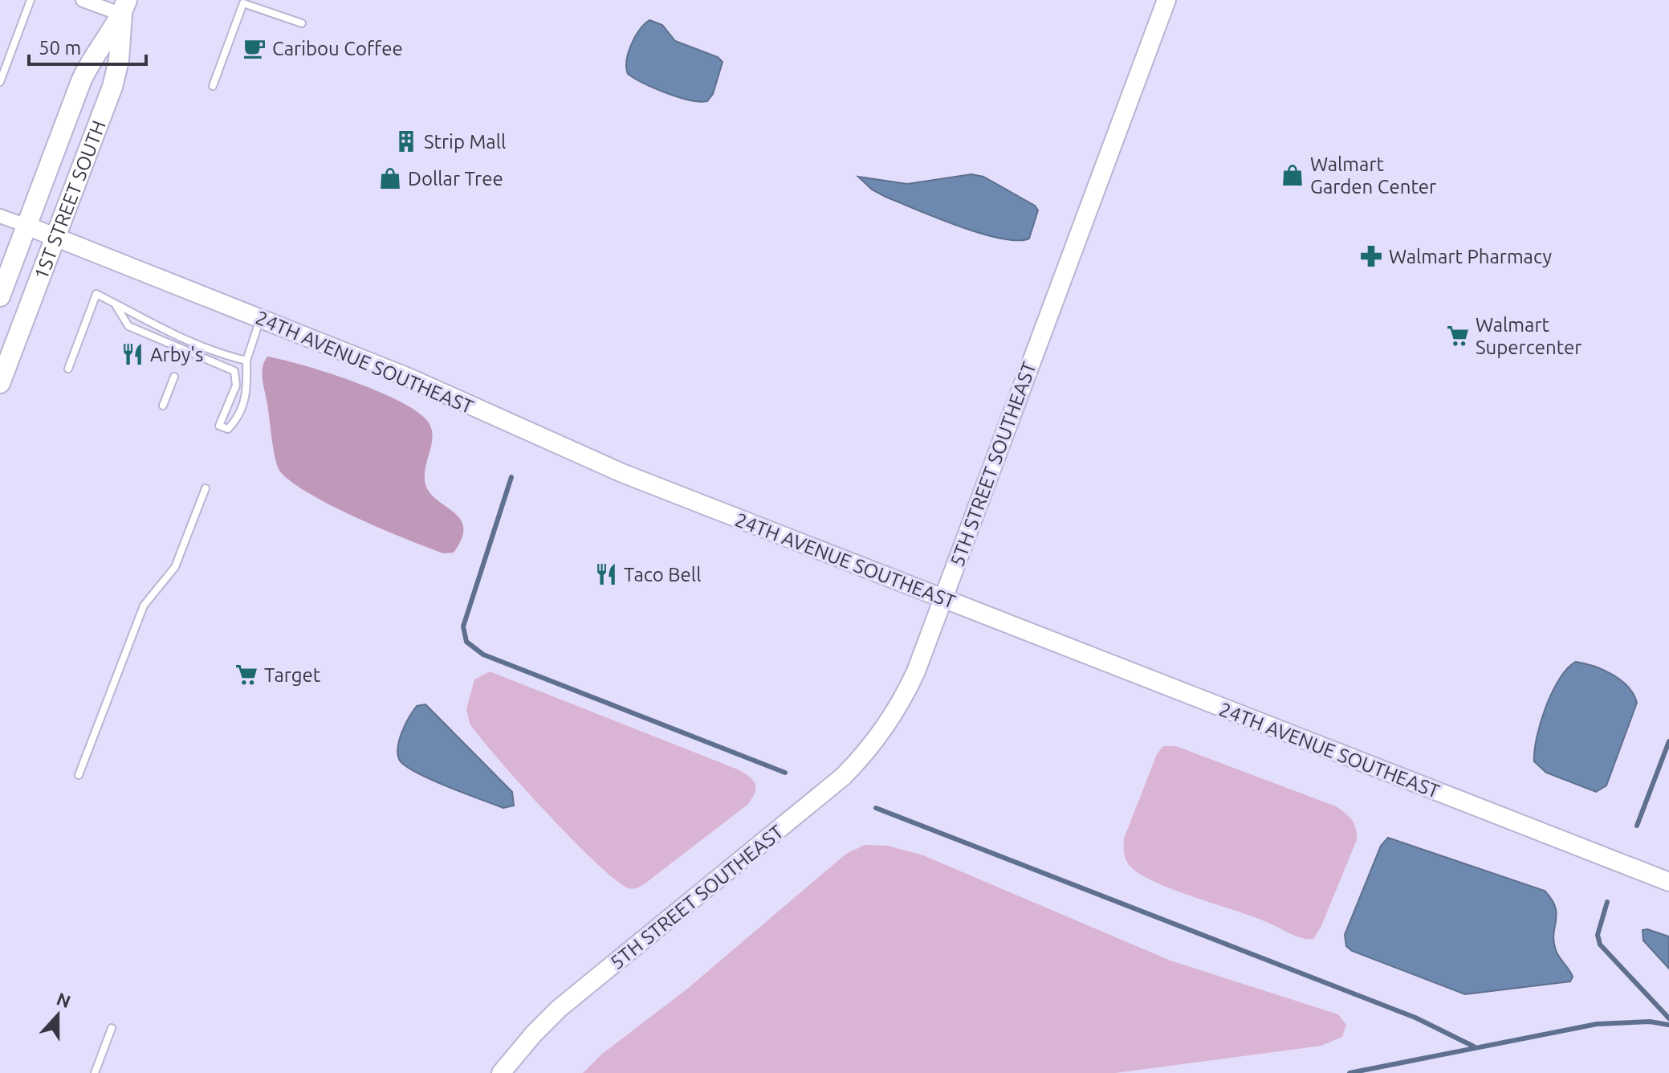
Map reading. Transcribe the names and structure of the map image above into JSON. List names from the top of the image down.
{
  "streets": {
    "main road": ["1ST STREET SOUTH"],
    "street": ["24TH AVENUE SOUTHEAST", "5TH STREET SOUTHEAST"]
  },
  "crossings": [
    ["1ST STREET SOUTH", "24TH AVENUE SOUTHEAST"],
    ["24TH AVENUE SOUTHEAST", "5TH STREET SOUTHEAST"]
  ],
  "places": {
    "cafe": ["Caribou Coffee"],
    "building": ["Strip Mall"],
    "shop": ["Walmart Garden Center", "Dollar Tree"],
    "pharmacy": ["Walmart Pharmacy"],
    "supermarket": ["Walmart Supercenter", "Target"],
    "restaurant": ["Arby's", "Taco Bell"]
  },
  "scale_bar": "50 m",
  "north": "top"
}
